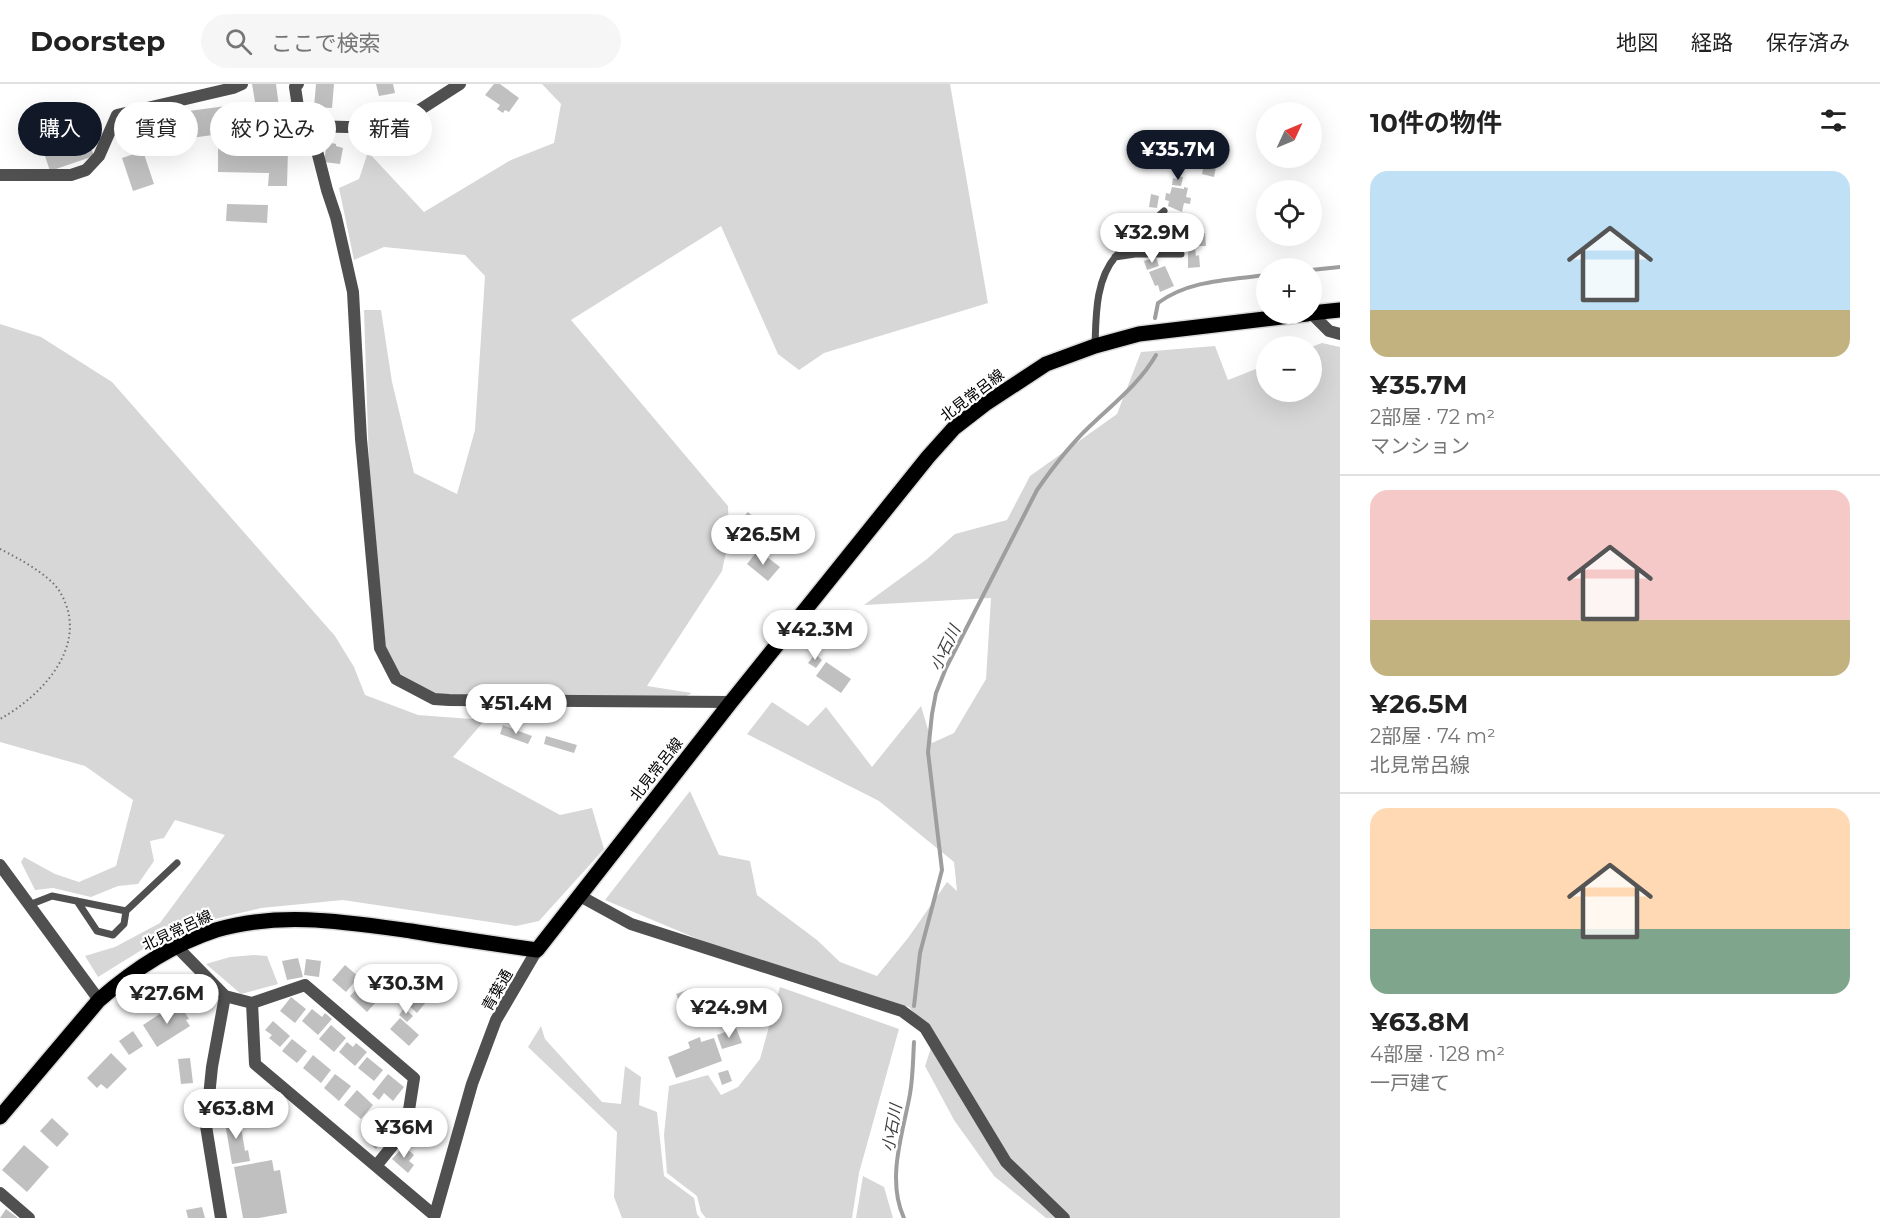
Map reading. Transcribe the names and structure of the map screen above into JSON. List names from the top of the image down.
{
  "streets": {
    "main road": ["北見常呂線"],
    "street": ["青葉通"]
  },
  "crossings": [
    ["北見常呂線", "青葉通"]
  ],
  "water": ["小石川"],
  "north": "top right",
  "page": {
    "header": "Doorstep",
    "search": "ここで検索",
    "nav": ["地図", "経路", "保存済み"],
    "heading": "10件の物件",
    "map_buttons": ["+", "−"],
    "chip": [
      "購入",
      "賃貸",
      "絞り込み",
      "新着"
    ],
    "price": [
      "¥35.7M",
      "¥32.9M",
      "¥26.5M",
      "¥42.3M",
      "¥51.4M",
      "¥30.3M",
      "¥27.6M",
      "¥24.9M",
      "¥63.8M",
      "¥36M"
    ],
    "list": [
      {
        "name": "¥35.7M",
        "note": "2部屋 · 72 m² · マンション"
      },
      {
        "name": "¥26.5M",
        "note": "2部屋 · 74 m² · 北見常呂線"
      },
      {
        "name": "¥63.8M",
        "note": "4部屋 · 128 m² · 一戸建て"
      }
    ]
  }
}
